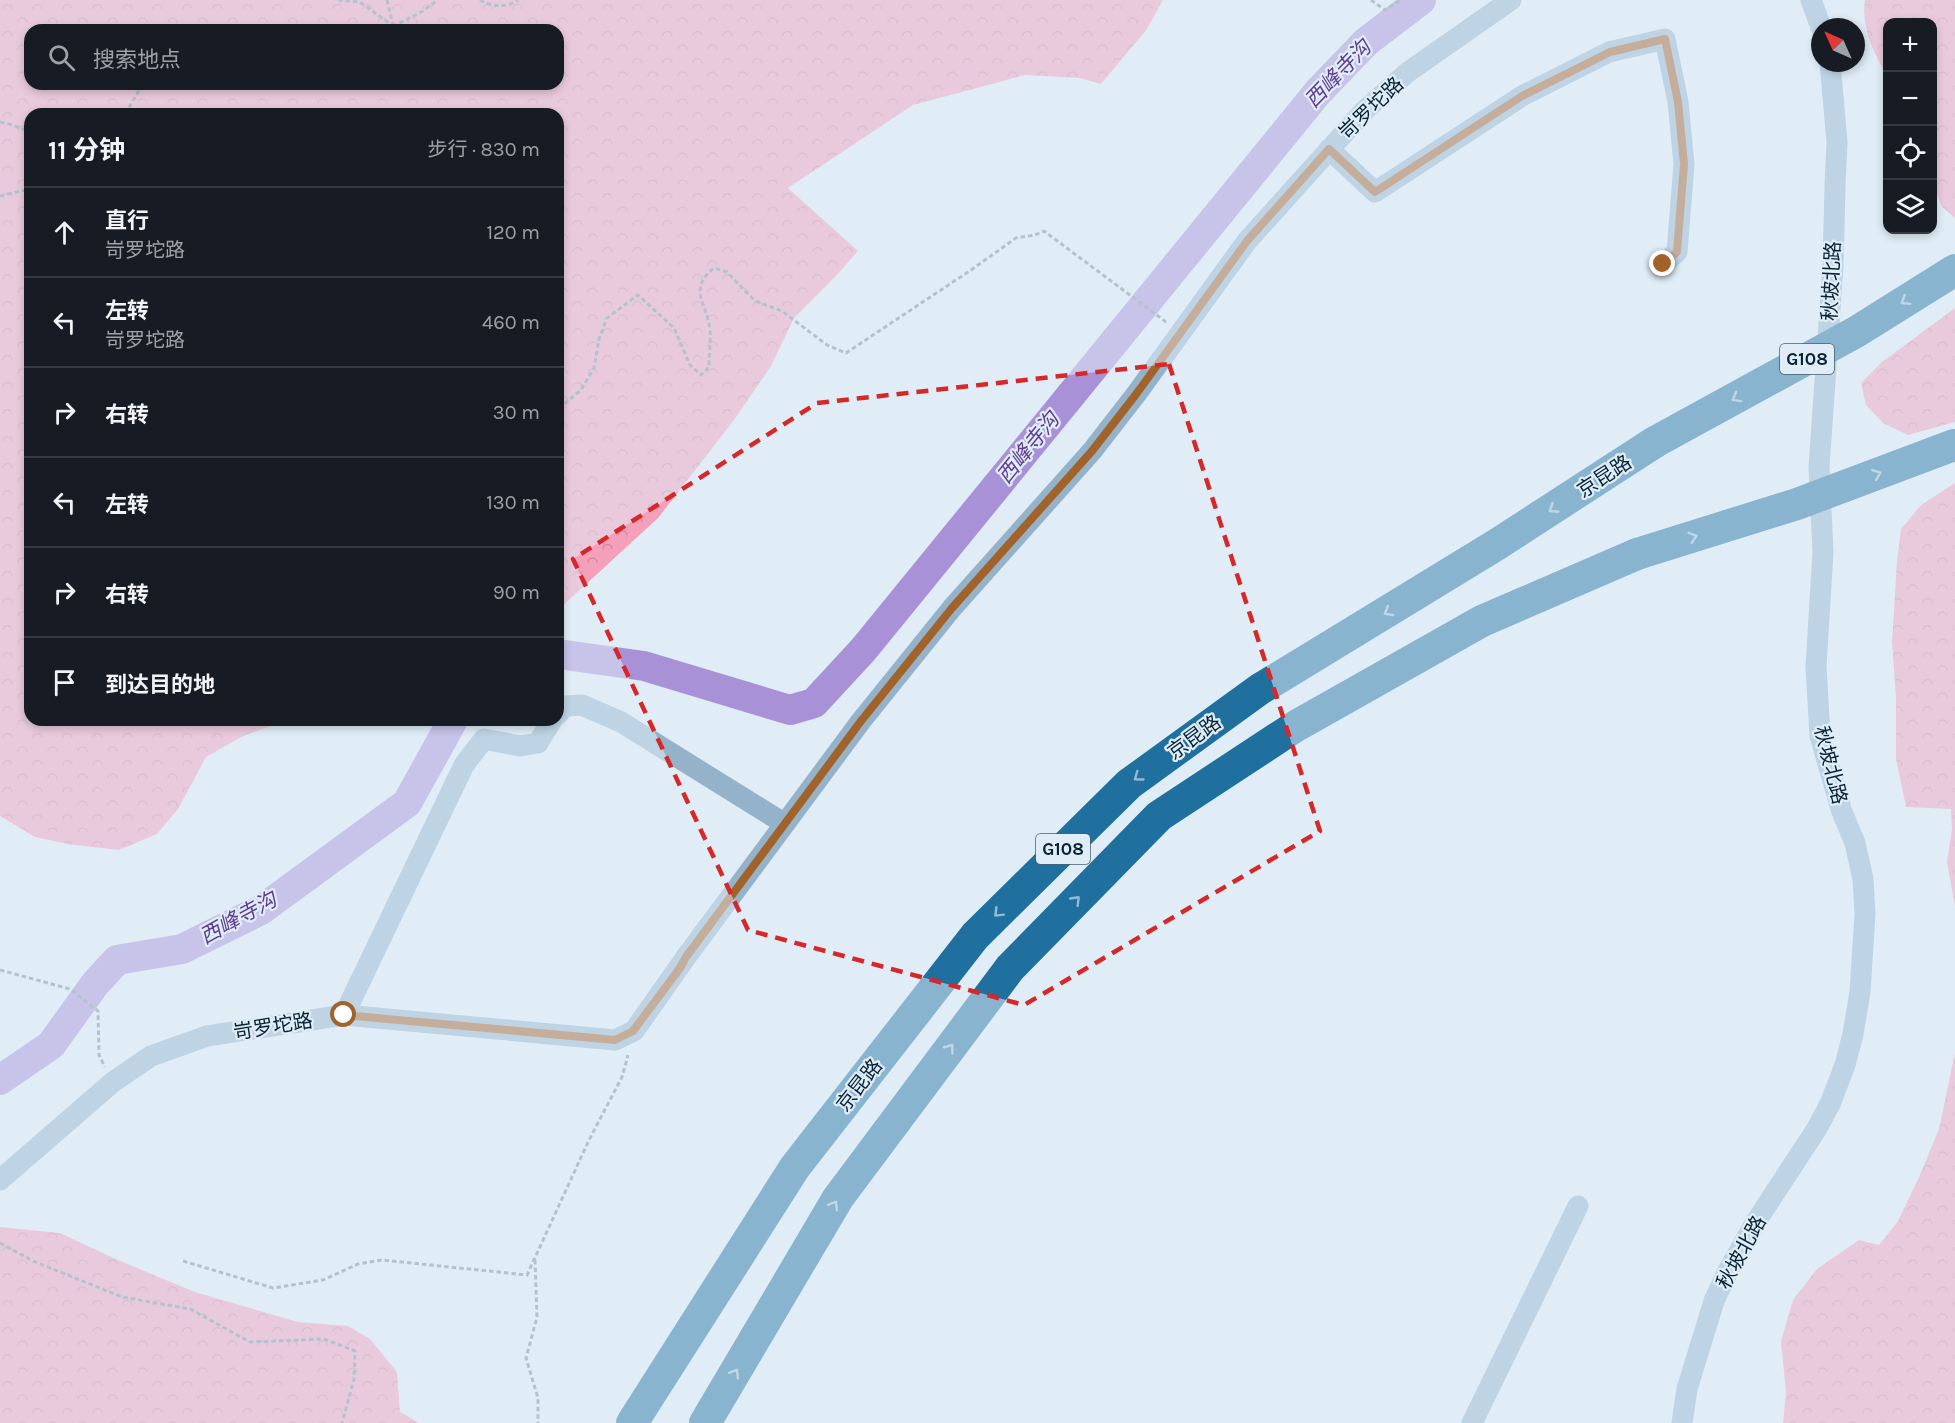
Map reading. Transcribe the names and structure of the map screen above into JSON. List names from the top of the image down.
{
  "streets": {
    "highway": ["G108", "京昆路"],
    "street": ["岢罗坨路", "秋坡北路"]
  },
  "water": ["西峰寺沟"],
  "north": "top left",
  "page": {
    "map_buttons": ["+", "−"],
    "search": "搜索地点",
    "heading": ["11 分钟", "步行 · 830 m"],
    "list": [
      ["直行", "岢罗坨路", "120 m"],
      ["左转", "岢罗坨路", "460 m"],
      ["右转", "30 m"],
      ["左转", "130 m"],
      ["右转", "90 m"],
      "到达目的地"
    ]
  }
}
